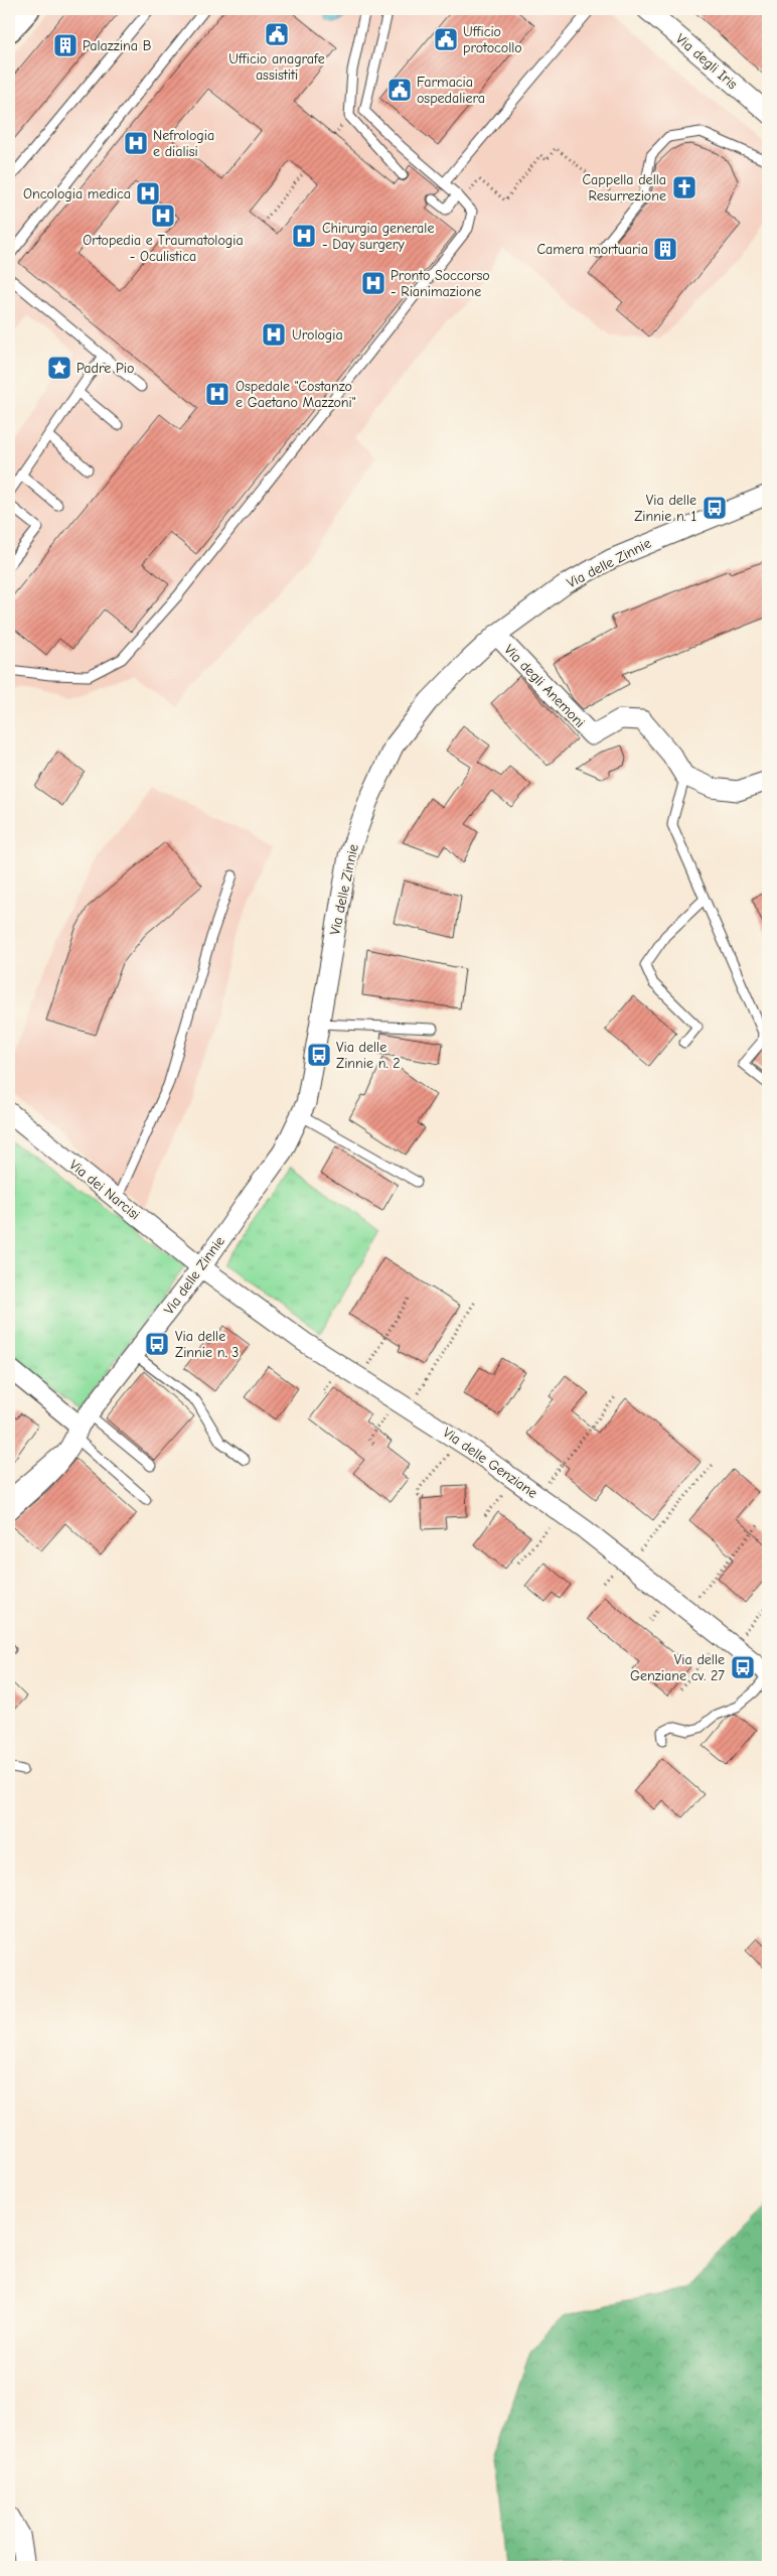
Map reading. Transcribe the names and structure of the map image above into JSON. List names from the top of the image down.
{
  "streets": {
    "street": [
      "Via degli Iris",
      "Via delle Zinnie",
      "Via degli Anemoni",
      "Via dei Narcisi",
      "Via delle Genziane"
    ]
  },
  "crossings": [
    ["Via delle Zinnie", "Via degli Anemoni"],
    ["Via delle Zinnie", "Via dei Narcisi"],
    ["Via delle Zinnie", "Via delle Genziane"],
    ["Via dei Narcisi", "Via delle Genziane"]
  ],
  "places": {
    "public building": ["Ufficio anagrafe assistiti", "Ufficio protocollo", "Farmacia ospedaliera"],
    "building": ["Palazzina B", "Camera mortuaria"],
    "hospital": [
      "Nefrologia e dialisi",
      "Oncologia medica",
      "Ortopedia e Traumatologia - Oculistica",
      "Chirurgia generale - Day surgery",
      "Pronto Soccorso - Rianimazione",
      "Urologia",
      "Ospedale \"Costanzo e Gaetano Mazzoni\""
    ],
    "church": ["Cappella della Resurrezione"],
    "place": ["Padre Pio"],
    "bus stop": [
      "Via delle Zinnie n. 1",
      "Via delle Zinnie n. 2",
      "Via delle Zinnie n. 3",
      "Via delle Genziane cv. 27"
    ]
  }
}
